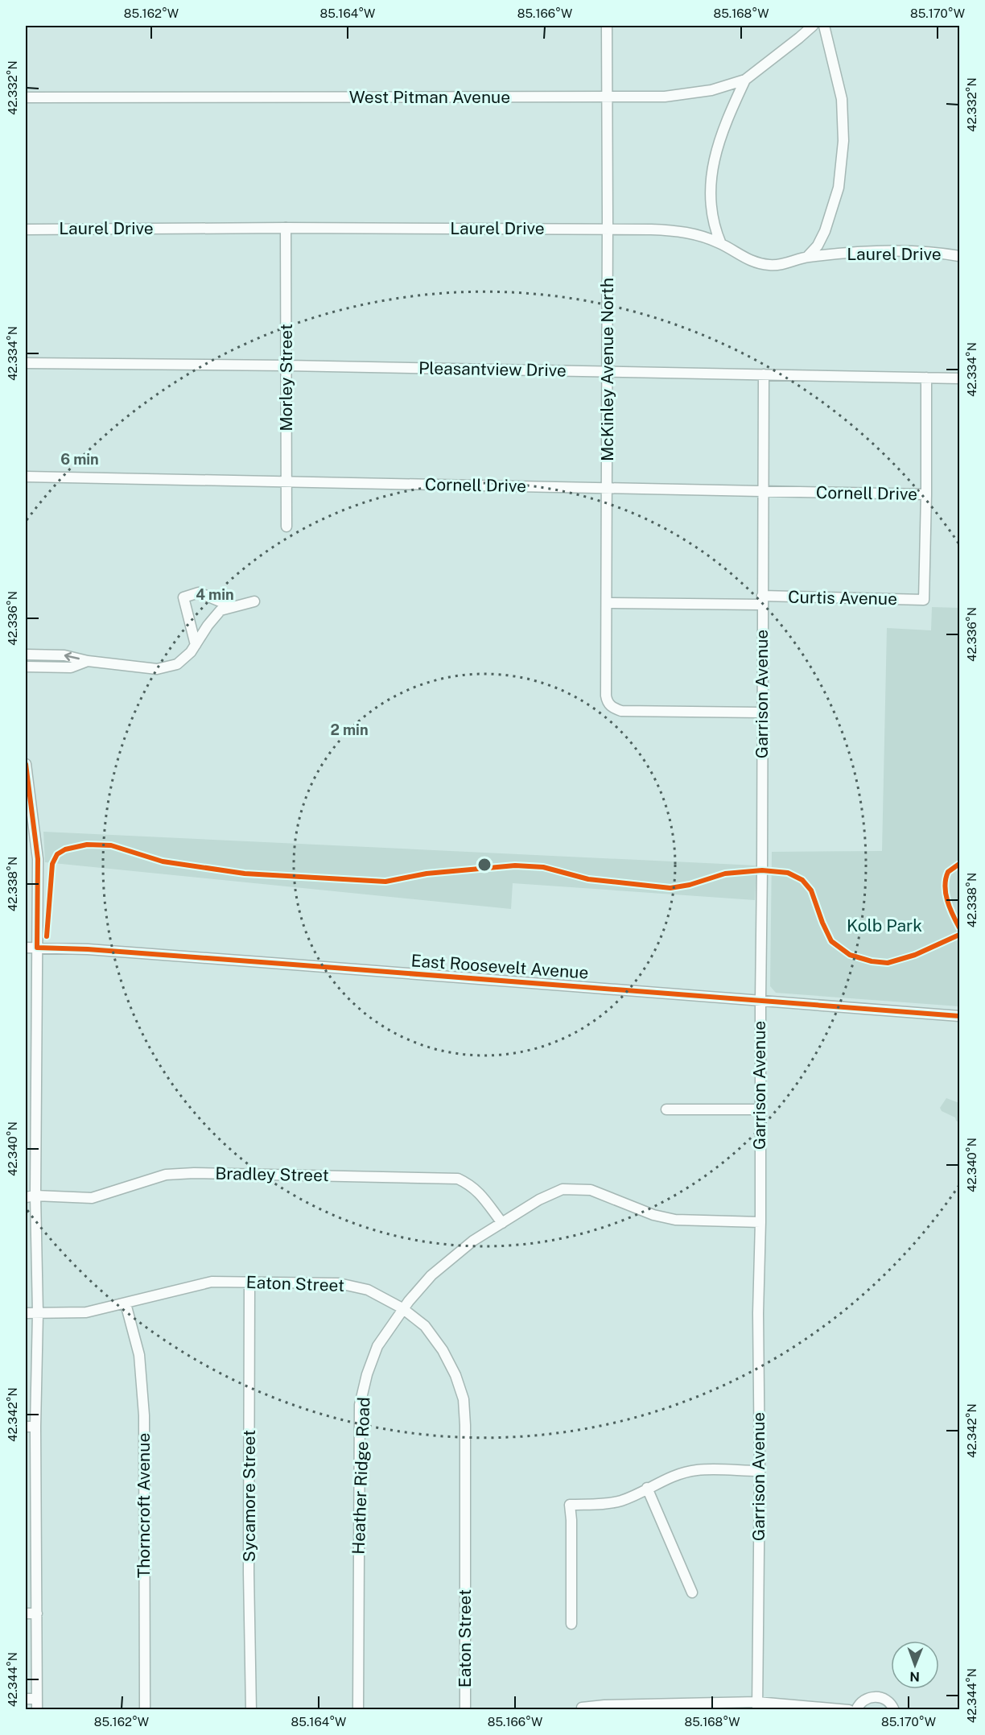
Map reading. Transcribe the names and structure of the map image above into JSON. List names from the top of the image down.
{
  "streets": {
    "street": [
      "West Pitman Avenue",
      "Laurel Drive",
      "Pleasantview Drive",
      "McKinley Avenue North",
      "Morley Street",
      "Cornell Drive",
      "Curtis Avenue",
      "Garrison Avenue",
      "East Roosevelt Avenue",
      "Bradley Street",
      "Eaton Street",
      "Heather Ridge Road",
      "Sycamore Street",
      "Thorncroft Avenue"
    ]
  },
  "crossings": [
    ["West Pitman Avenue", "McKinley Avenue North"],
    ["Laurel Drive", "McKinley Avenue North"],
    ["Laurel Drive", "Morley Street"],
    ["Pleasantview Drive", "McKinley Avenue North"],
    ["Pleasantview Drive", "Morley Street"],
    ["Pleasantview Drive", "Garrison Avenue"],
    ["McKinley Avenue North", "Cornell Drive"],
    ["McKinley Avenue North", "Curtis Avenue"],
    ["McKinley Avenue North", "Garrison Avenue"],
    ["Morley Street", "Cornell Drive"],
    ["Cornell Drive", "Curtis Avenue"],
    ["Cornell Drive", "Garrison Avenue"],
    ["Curtis Avenue", "Garrison Avenue"],
    ["Garrison Avenue", "East Roosevelt Avenue"],
    ["Garrison Avenue", "Heather Ridge Road"],
    ["Bradley Street", "Heather Ridge Road"],
    ["Eaton Street", "Heather Ridge Road"],
    ["Eaton Street", "Sycamore Street"],
    ["Eaton Street", "Thorncroft Avenue"]
  ],
  "parks": ["Kolb Park"],
  "north": "bottom",
  "coordinates": [
    "85.162°W",
    "85.164°W",
    "85.166°W",
    "85.168°W",
    "85.170°W",
    "42.332°N",
    "42.334°N",
    "42.336°N",
    "42.338°N",
    "42.340°N",
    "42.342°N",
    "42.344°N"
  ],
  "rings": ["6 min", "4 min", "2 min"]
}
